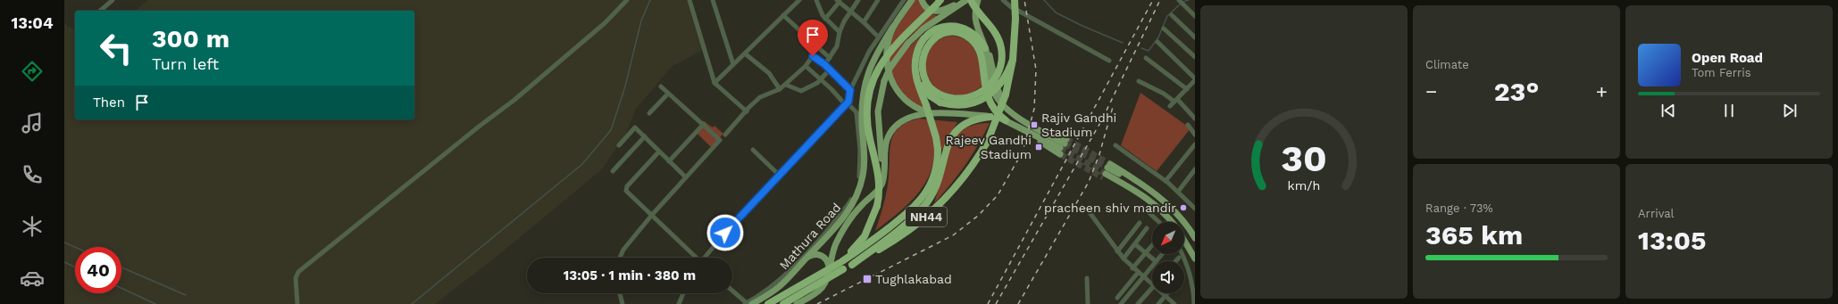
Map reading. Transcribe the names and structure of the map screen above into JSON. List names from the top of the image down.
{
  "streets": {
    "highway": ["NH44", "Mathura Road"]
  },
  "places": {
    "transit": ["Rajiv Gandhi Stadium", "Rajeev Gandhi Stadium", "Tughlakabad"],
    "other": ["pracheen shiv mandir"]
  },
  "north": "bottom left",
  "page": {
    "tabs": "13:04",
    "tile": [
      "Climate",
      ["Range · 73%", "365 km"],
      ["Arrival", "13:05"]
    ],
    "turn": ["300 m", "Turn left"],
    "song": ["Open Road", "Tom Ferris"],
    "heat": ["−", "23°", "+"],
    "then": "Then",
    "limit": "40",
    "trip": "13:05 · 1 min · 380 m",
    "gauge": ["30", "km/h"]
  }
}
